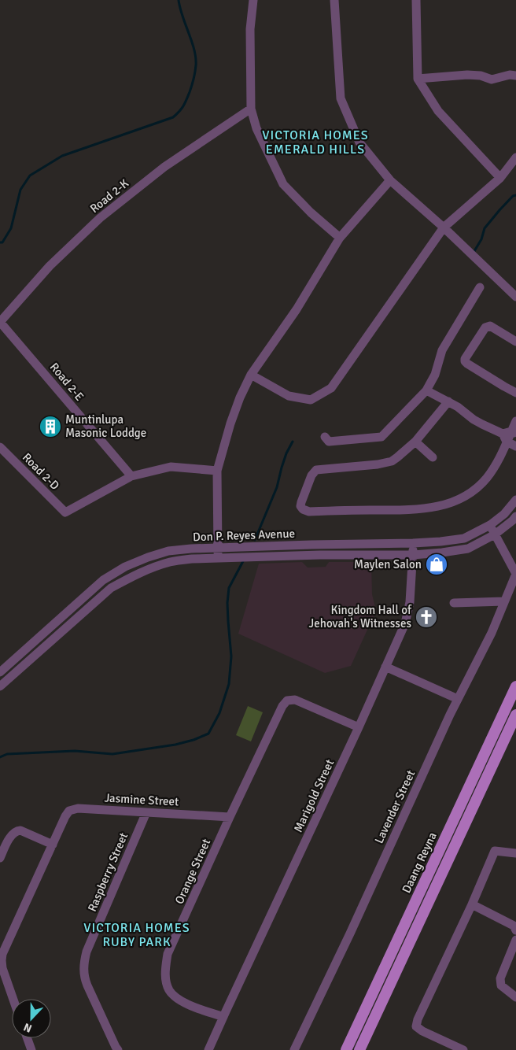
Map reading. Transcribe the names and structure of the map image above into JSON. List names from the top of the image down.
{
  "streets": {
    "main road": ["Daang Reyna"],
    "street": [
      "Road 2-K",
      "Road 2-E",
      "Road 2-D",
      "Don P. Reyes Avenue",
      "Marigold Street",
      "Jasmine Street",
      "Lavender Street",
      "Orange Street",
      "Raspberry Street"
    ]
  },
  "crossings": [
    ["Road 2-K", "Road 2-E"],
    ["Road 2-E", "Road 2-D"],
    ["Don P. Reyes Avenue", "Marigold Street"],
    ["Don P. Reyes Avenue", "Lavender Street"],
    ["Marigold Street", "Orange Street"],
    ["Jasmine Street", "Orange Street"],
    ["Jasmine Street", "Raspberry Street"]
  ],
  "districts": ["VICTORIA HOMES EMERALD HILLS", "VICTORIA HOMES RUBY PARK"],
  "places": {
    "building": ["Muntinlupa Masonic Loddge"],
    "shop": ["Maylen Salon"],
    "church": ["Kingdom Hall of Jehovah's Witnesses"]
  },
  "north": "bottom"
}
